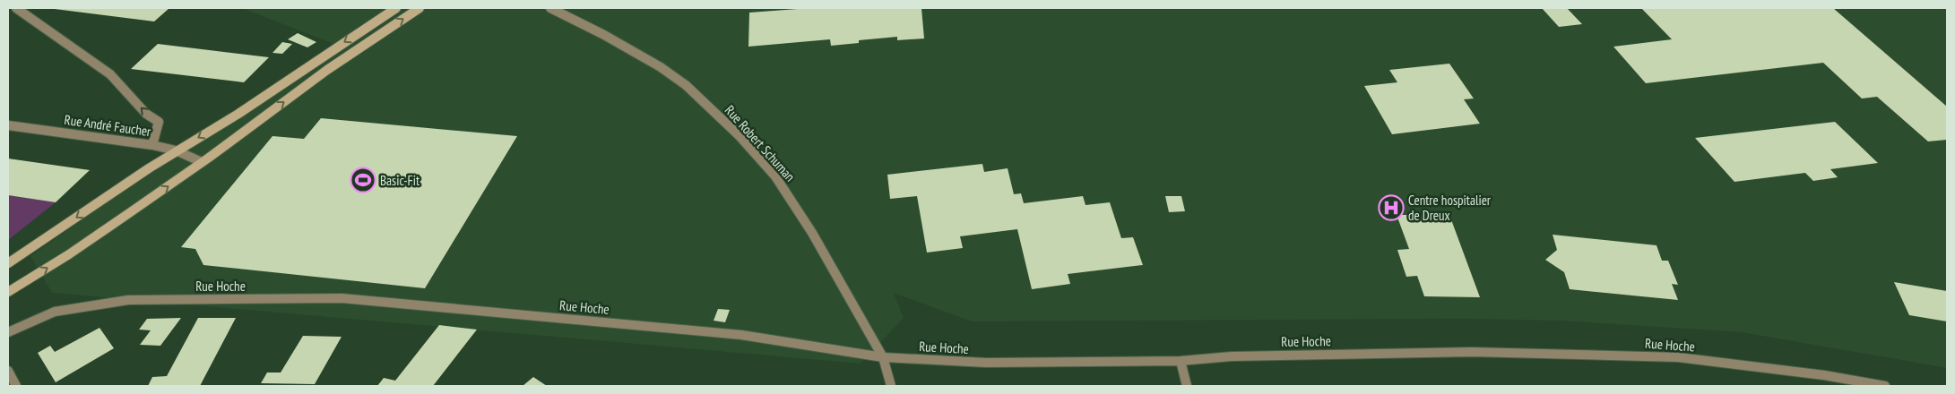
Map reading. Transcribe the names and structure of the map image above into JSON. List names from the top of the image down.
{
  "streets": {
    "street": ["Rue André Faucher", "Rue Robert Schuman", "Rue Hoche"]
  },
  "crossings": [
    ["Rue Robert Schuman", "Rue Hoche"]
  ],
  "places": {
    "sports": ["Basic-Fit"],
    "hospital": ["Centre hospitalier de Dreux"]
  }
}
